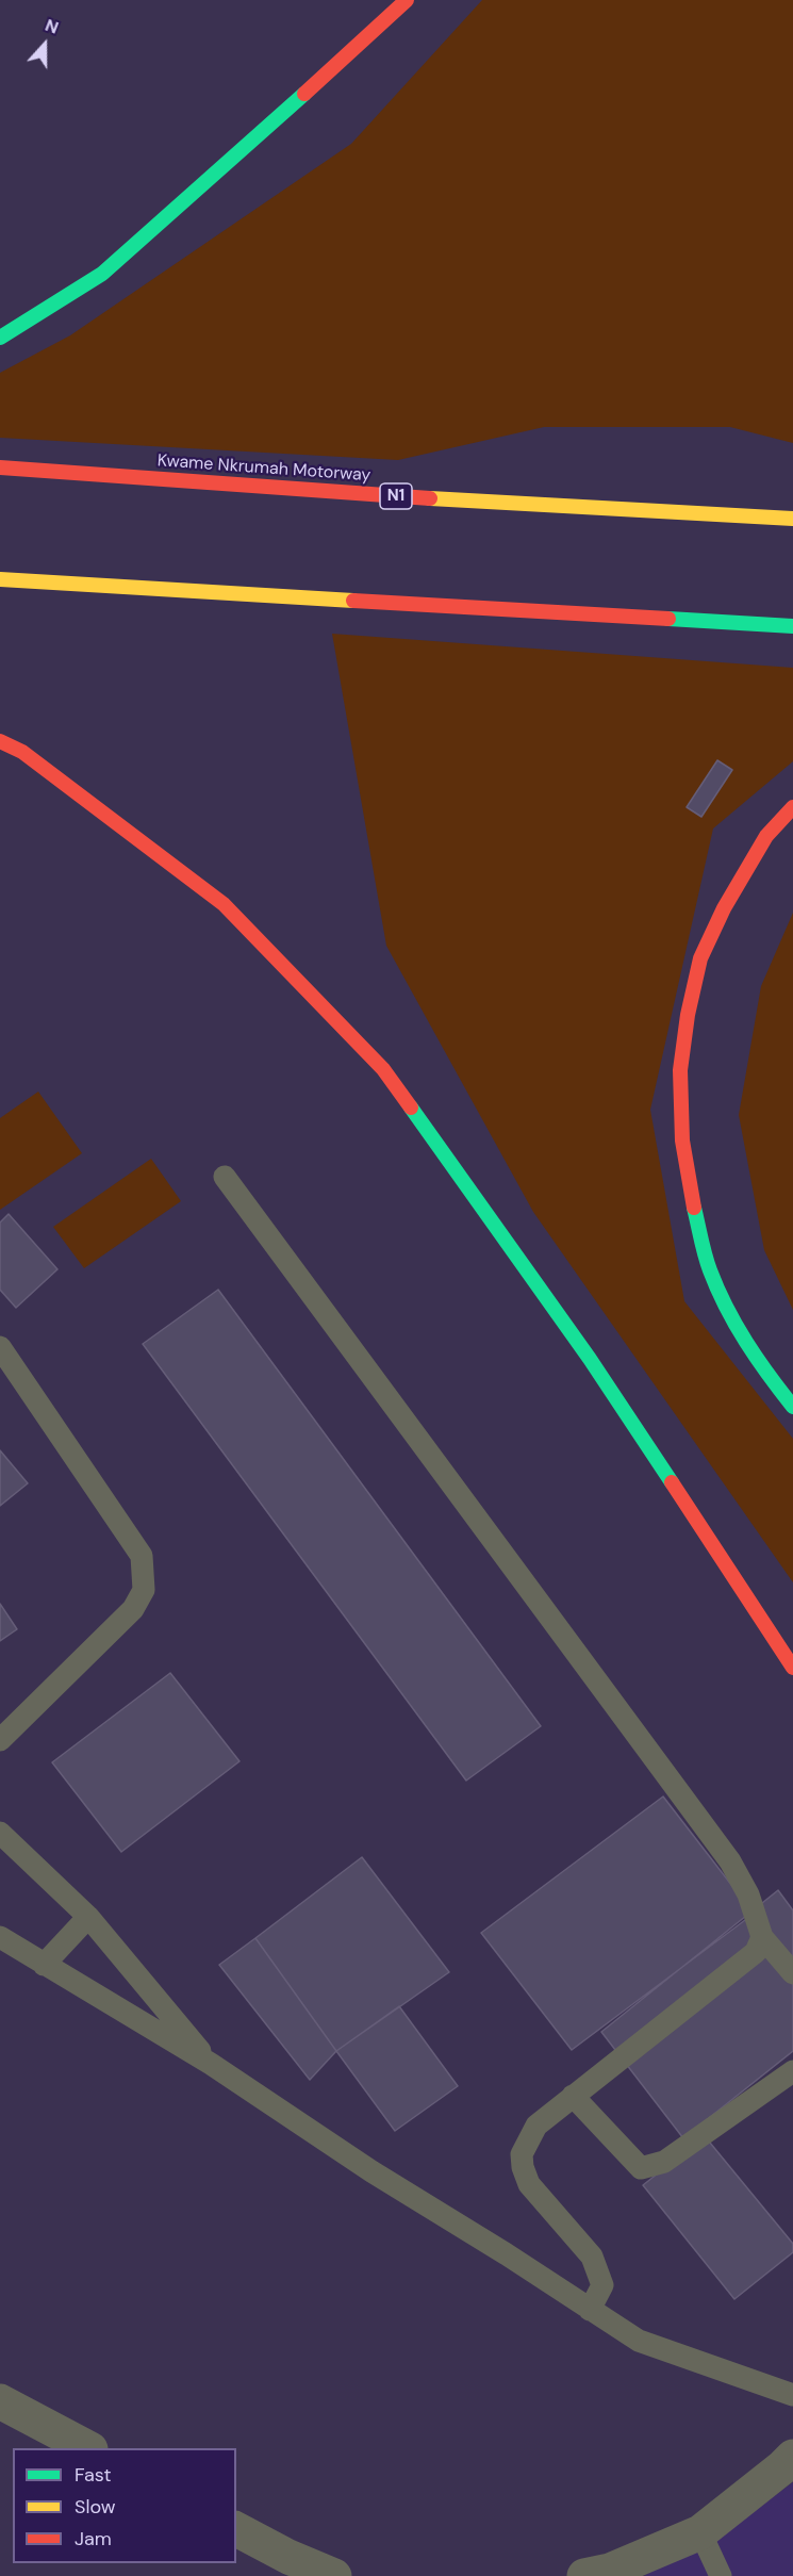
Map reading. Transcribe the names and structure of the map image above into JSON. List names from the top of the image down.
{
  "streets": {
    "highway": ["Kwame Nkrumah Motorway", "N1"]
  },
  "legend": ["Fast", "Slow", "Jam"],
  "north": "top"
}
